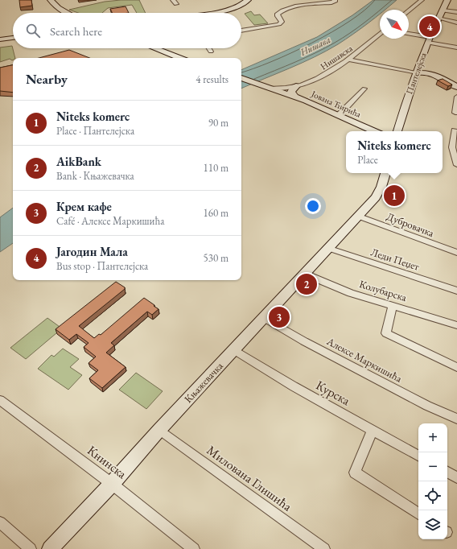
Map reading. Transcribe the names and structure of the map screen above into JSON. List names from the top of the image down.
{
  "streets": {
    "street": [
      "Нишавска",
      "Пантелејска",
      "Јована Ћирића",
      "Дубровачка",
      "Леди Пеџет",
      "Колубарска",
      "Алексе Маркишића",
      "Књажевачка",
      "Курска",
      "Книнска",
      "Милована Глишића"
    ]
  },
  "crossings": [
    ["Дубровачка", "Књажевачка"],
    ["Леди Пеџет", "Књажевачка"],
    ["Колубарска", "Књажевачка"],
    ["Алексе Маркишића", "Књажевачка"],
    ["Књажевачка", "Курска"],
    ["Књажевачка", "Книнска"],
    ["Књажевачка", "Милована Глишића"]
  ],
  "water": ["Нишава"],
  "north": "bottom right",
  "page": {
    "search": "Search here",
    "pins": [
      "4",
      "1",
      "2",
      "3"
    ],
    "heading": ["Nearby", "4 results"],
    "list": [
      {
        "mark": "1",
        "name": "Niteks komerc",
        "note": "Place · Пантелејска",
        "value": "90 m"
      },
      {
        "mark": "2",
        "name": "AikBank",
        "note": "Bank · Књажевачка",
        "value": "110 m"
      },
      {
        "mark": "3",
        "name": "Крем кафе",
        "note": "Café · Алексе Маркишића",
        "value": "160 m"
      },
      {
        "mark": "4",
        "name": "Јагодин Мала",
        "note": "Bus stop · Пантелејска",
        "value": "530 m"
      }
    ],
    "popup": ["Niteks komerc", "Place"],
    "map_buttons": ["+", "−"]
  }
}
